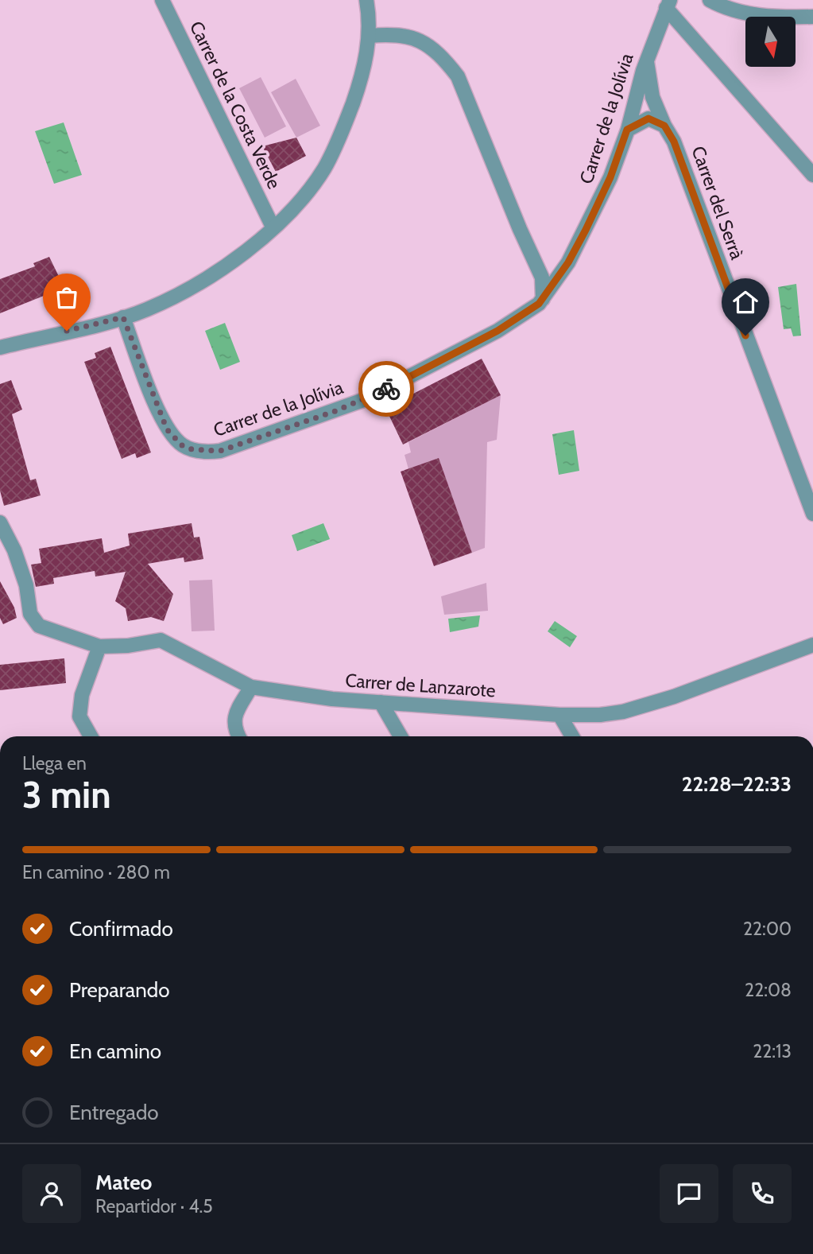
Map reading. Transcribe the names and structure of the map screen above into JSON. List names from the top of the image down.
{
  "streets": {
    "street": [
      "Carrer de la Costa Verde",
      "Carrer de la Jolívia",
      "Carrer del Serrà",
      "Carrer de Lanzarote"
    ]
  },
  "crossings": [
    ["Carrer de la Jolívia", "Carrer del Serrà"]
  ],
  "north": "bottom",
  "page": {
    "heading": ["3 min", "Llega en", "22:28–22:33"],
    "panel": ["Mateo", "Repartidor · 4.5"],
    "bar": "En camino · 280 m",
    "list": [
      ["Confirmado", "22:00"],
      ["Preparando", "22:08"],
      ["En camino", "22:13"],
      "Entregado"
    ]
  }
}
